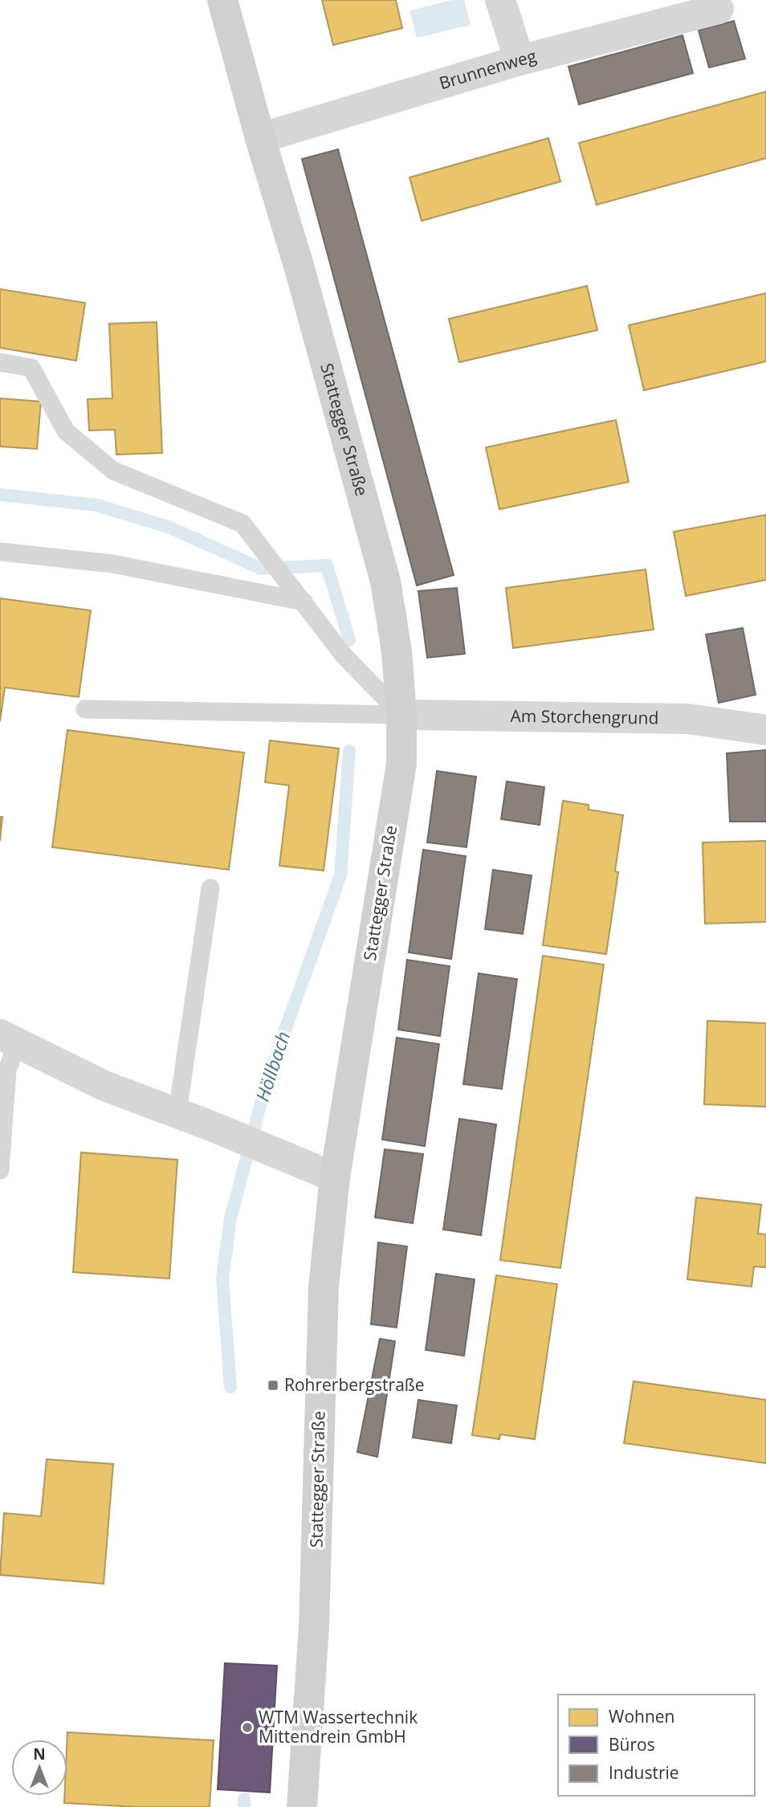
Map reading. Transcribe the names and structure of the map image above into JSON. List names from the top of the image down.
{
  "streets": {
    "main road": ["Stattegger Straße"],
    "street": ["Brunnenweg", "Am Storchengrund"]
  },
  "crossings": [
    ["Brunnenweg", "Stattegger Straße"],
    ["Stattegger Straße", "Am Storchengrund"]
  ],
  "water": ["Höllbach"],
  "places": {
    "transit": ["Rohrerbergstraße"],
    "other": ["WTM Wassertechnik Mittendrein GmbH"]
  },
  "legend": ["Wohnen", "Büros", "Industrie"],
  "north": "top"
}
